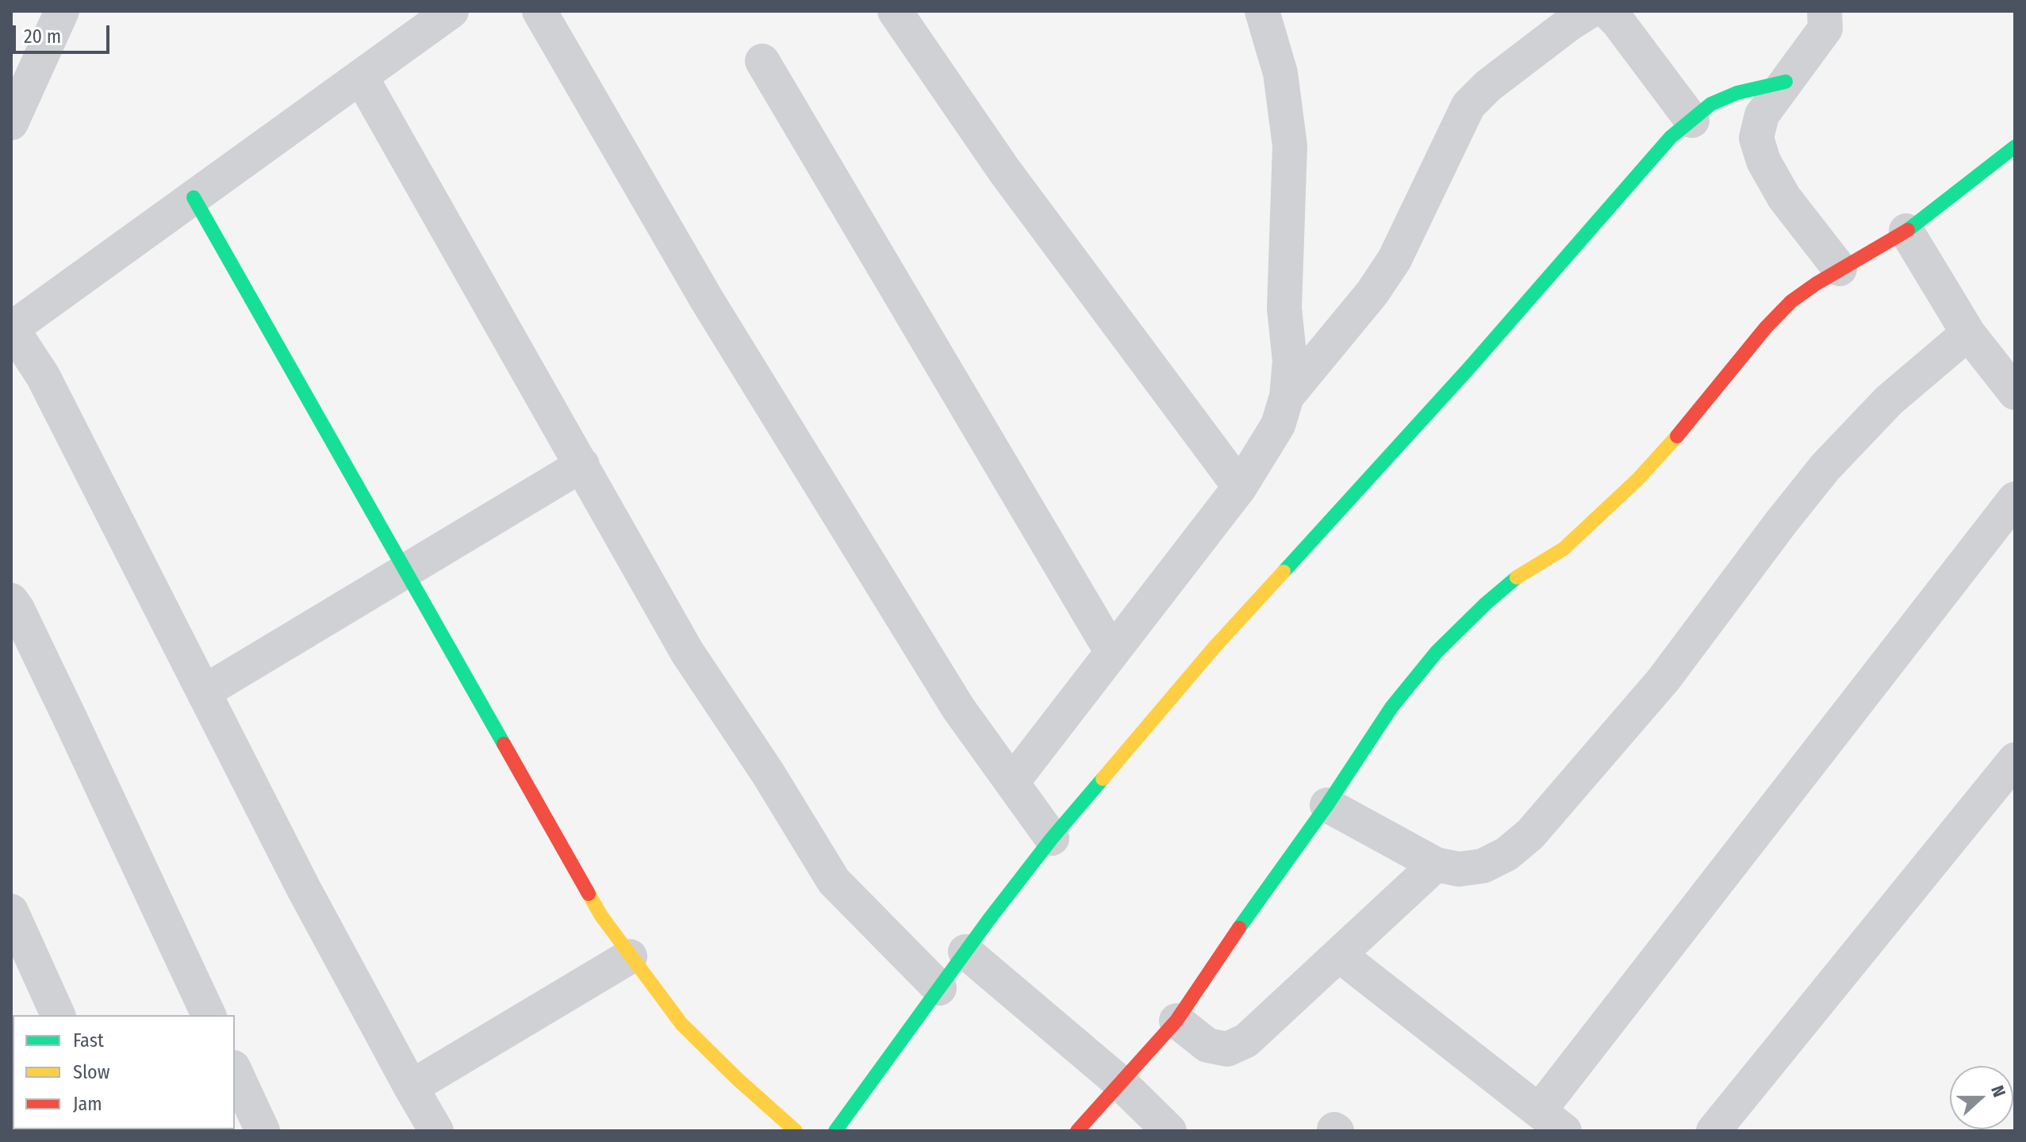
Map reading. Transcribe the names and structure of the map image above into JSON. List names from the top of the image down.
{
  "legend": ["Fast", "Slow", "Jam"],
  "scale_bar": "20 m",
  "north": "right"
}
